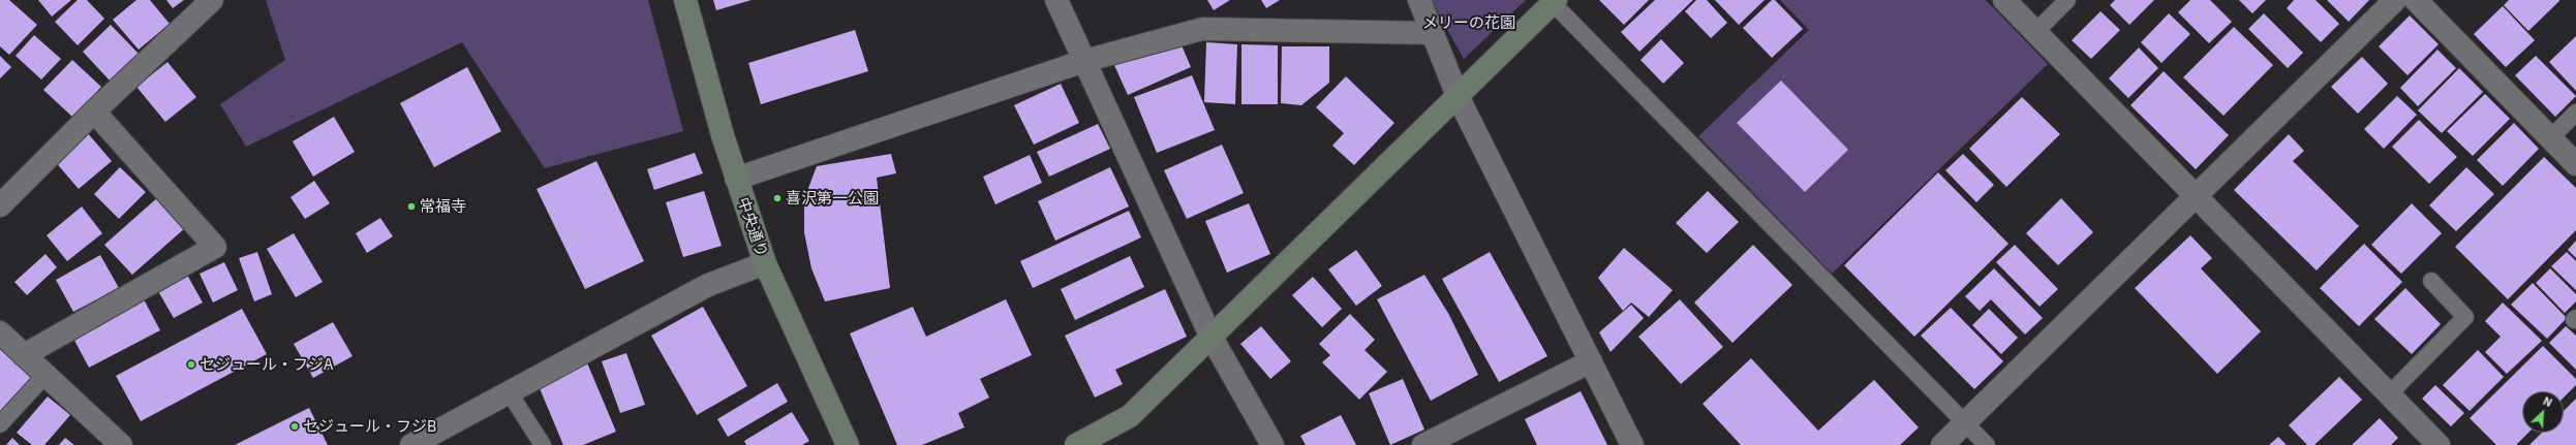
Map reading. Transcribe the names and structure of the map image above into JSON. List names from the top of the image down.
{
  "streets": {
    "street": ["中央通り"]
  },
  "parks": ["メリーの花園"],
  "places": [
    "喜沢第一公園",
    "常福寺",
    "セジュール・フジA",
    "セジュール・フジB"
  ],
  "north": "top right"
}
